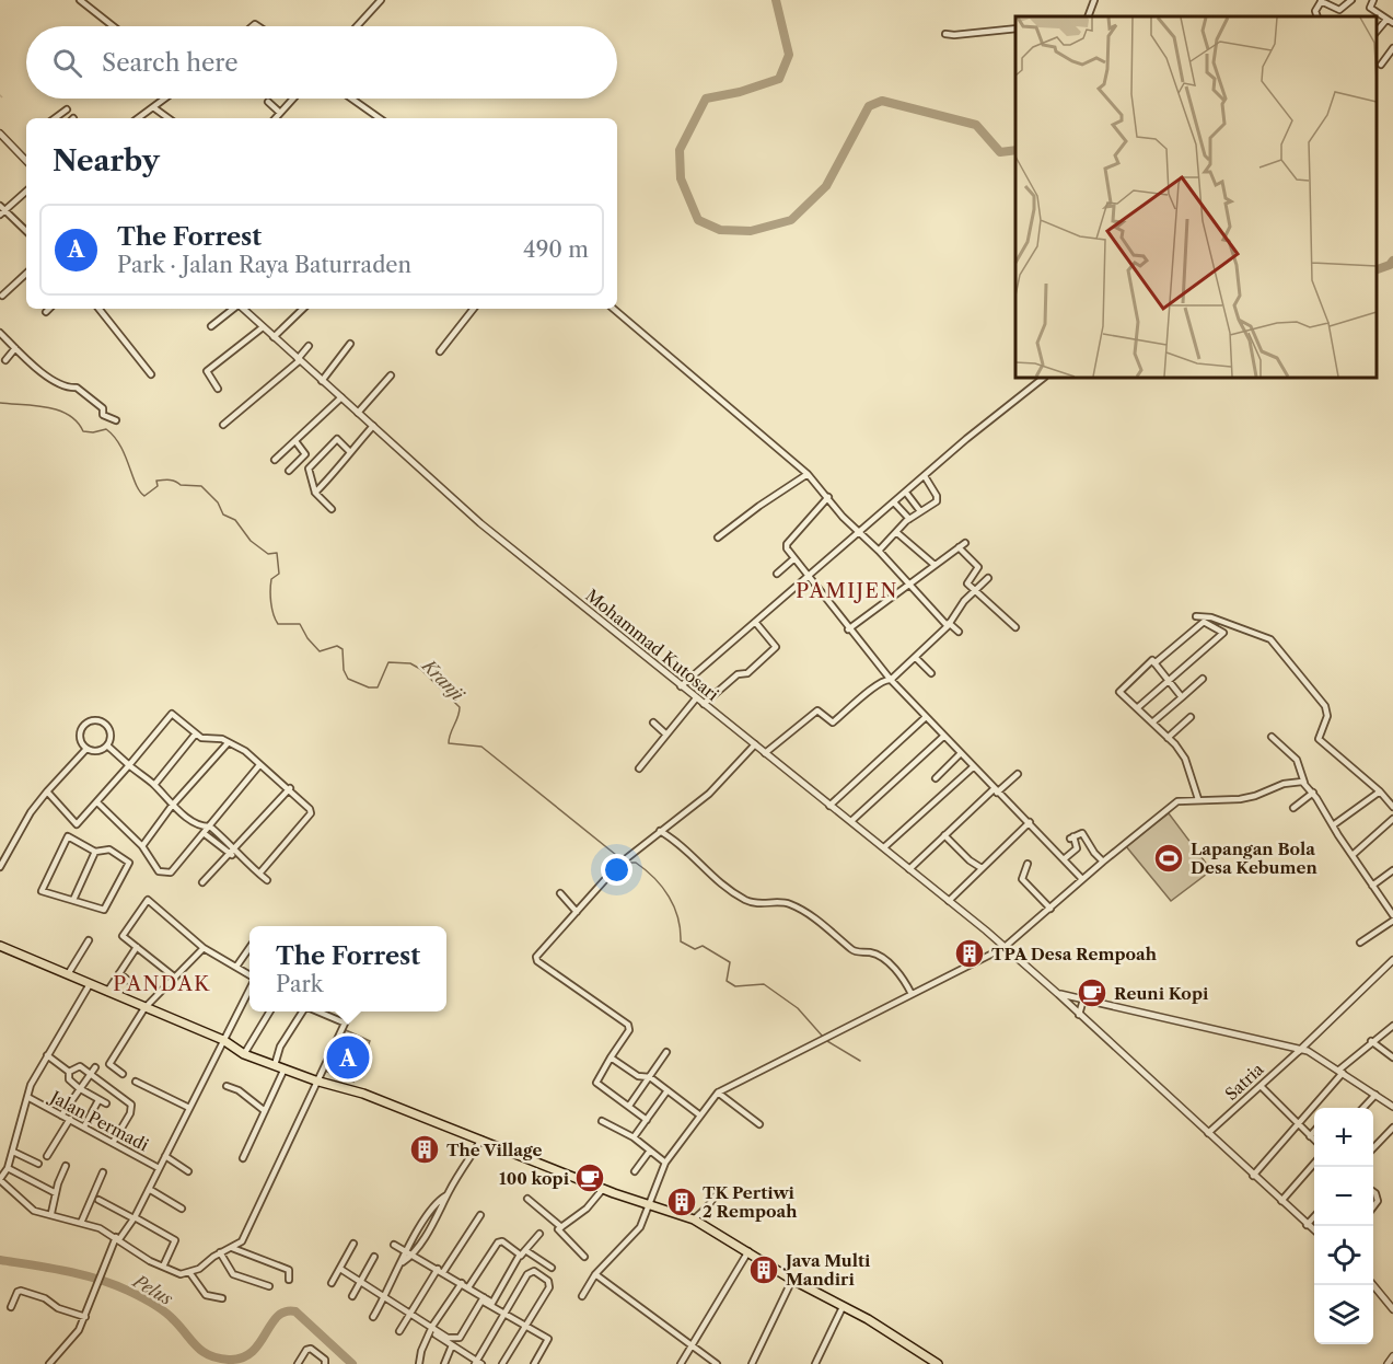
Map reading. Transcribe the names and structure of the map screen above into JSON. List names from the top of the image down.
{
  "streets": {
    "street": ["Mohammad Kutosari", "Satria", "Jalan Permadi"]
  },
  "crossings": [
    ["Mohammad Kutosari", "Satria"]
  ],
  "districts": ["PAMIJEN", "PANDAK"],
  "water": ["Kranji", "Pelus"],
  "places": {
    "sports": ["Lapangan Bola Desa Kebumen"],
    "building": [
      "TPA Desa Rempoah",
      "The Village",
      "TK Pertiwi 2 Rempoah",
      "Java Multi Mandiri"
    ],
    "cafe": ["Reuni Kopi", "100 kopi"]
  },
  "page": {
    "search": "Search here",
    "heading": "Nearby",
    "list": [
      {
        "mark": "A",
        "name": "The Forrest",
        "note": "Park · Jalan Raya Baturraden",
        "value": "490 m"
      }
    ],
    "popup": ["The Forrest", "Park"],
    "pins": "A",
    "map_buttons": ["+", "−"]
  }
}
